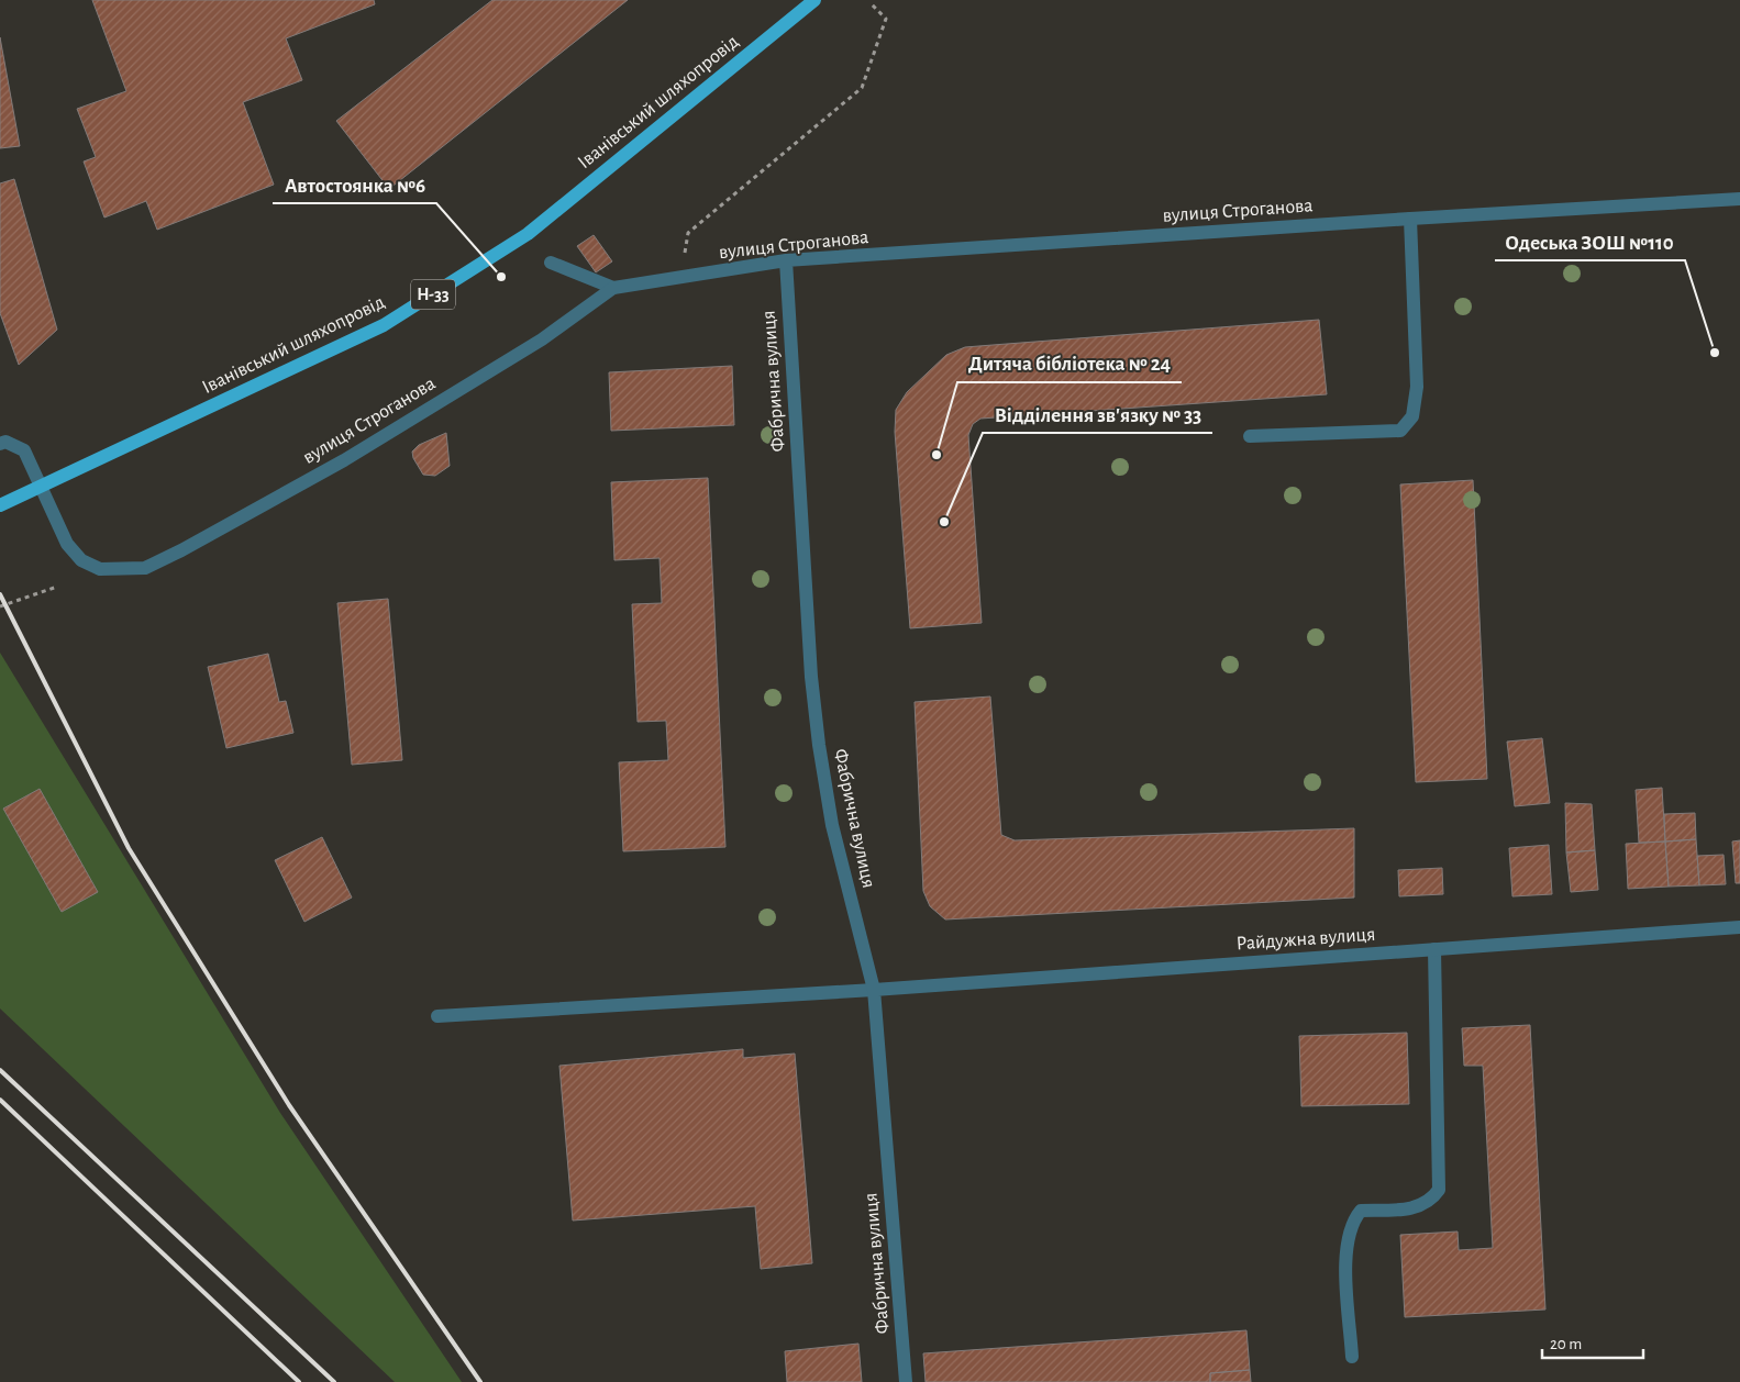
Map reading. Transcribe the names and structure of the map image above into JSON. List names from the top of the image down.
{
  "streets": {
    "main road": ["Іванівський шляхопровід", "Н-33"],
    "street": ["вулиця Строганова", "Фабрична вулиця", "Райдужна вулиця"]
  },
  "crossings": [
    ["вулиця Строганова", "Фабрична вулиця"],
    ["Фабрична вулиця", "Райдужна вулиця"]
  ],
  "places": [
    "Автостоянка №6",
    "Одеська ЗОШ №110",
    "Дитяча бібліотека № 24",
    "Відділення зв'язку № 33"
  ],
  "scale_bar": "20 m"
}
